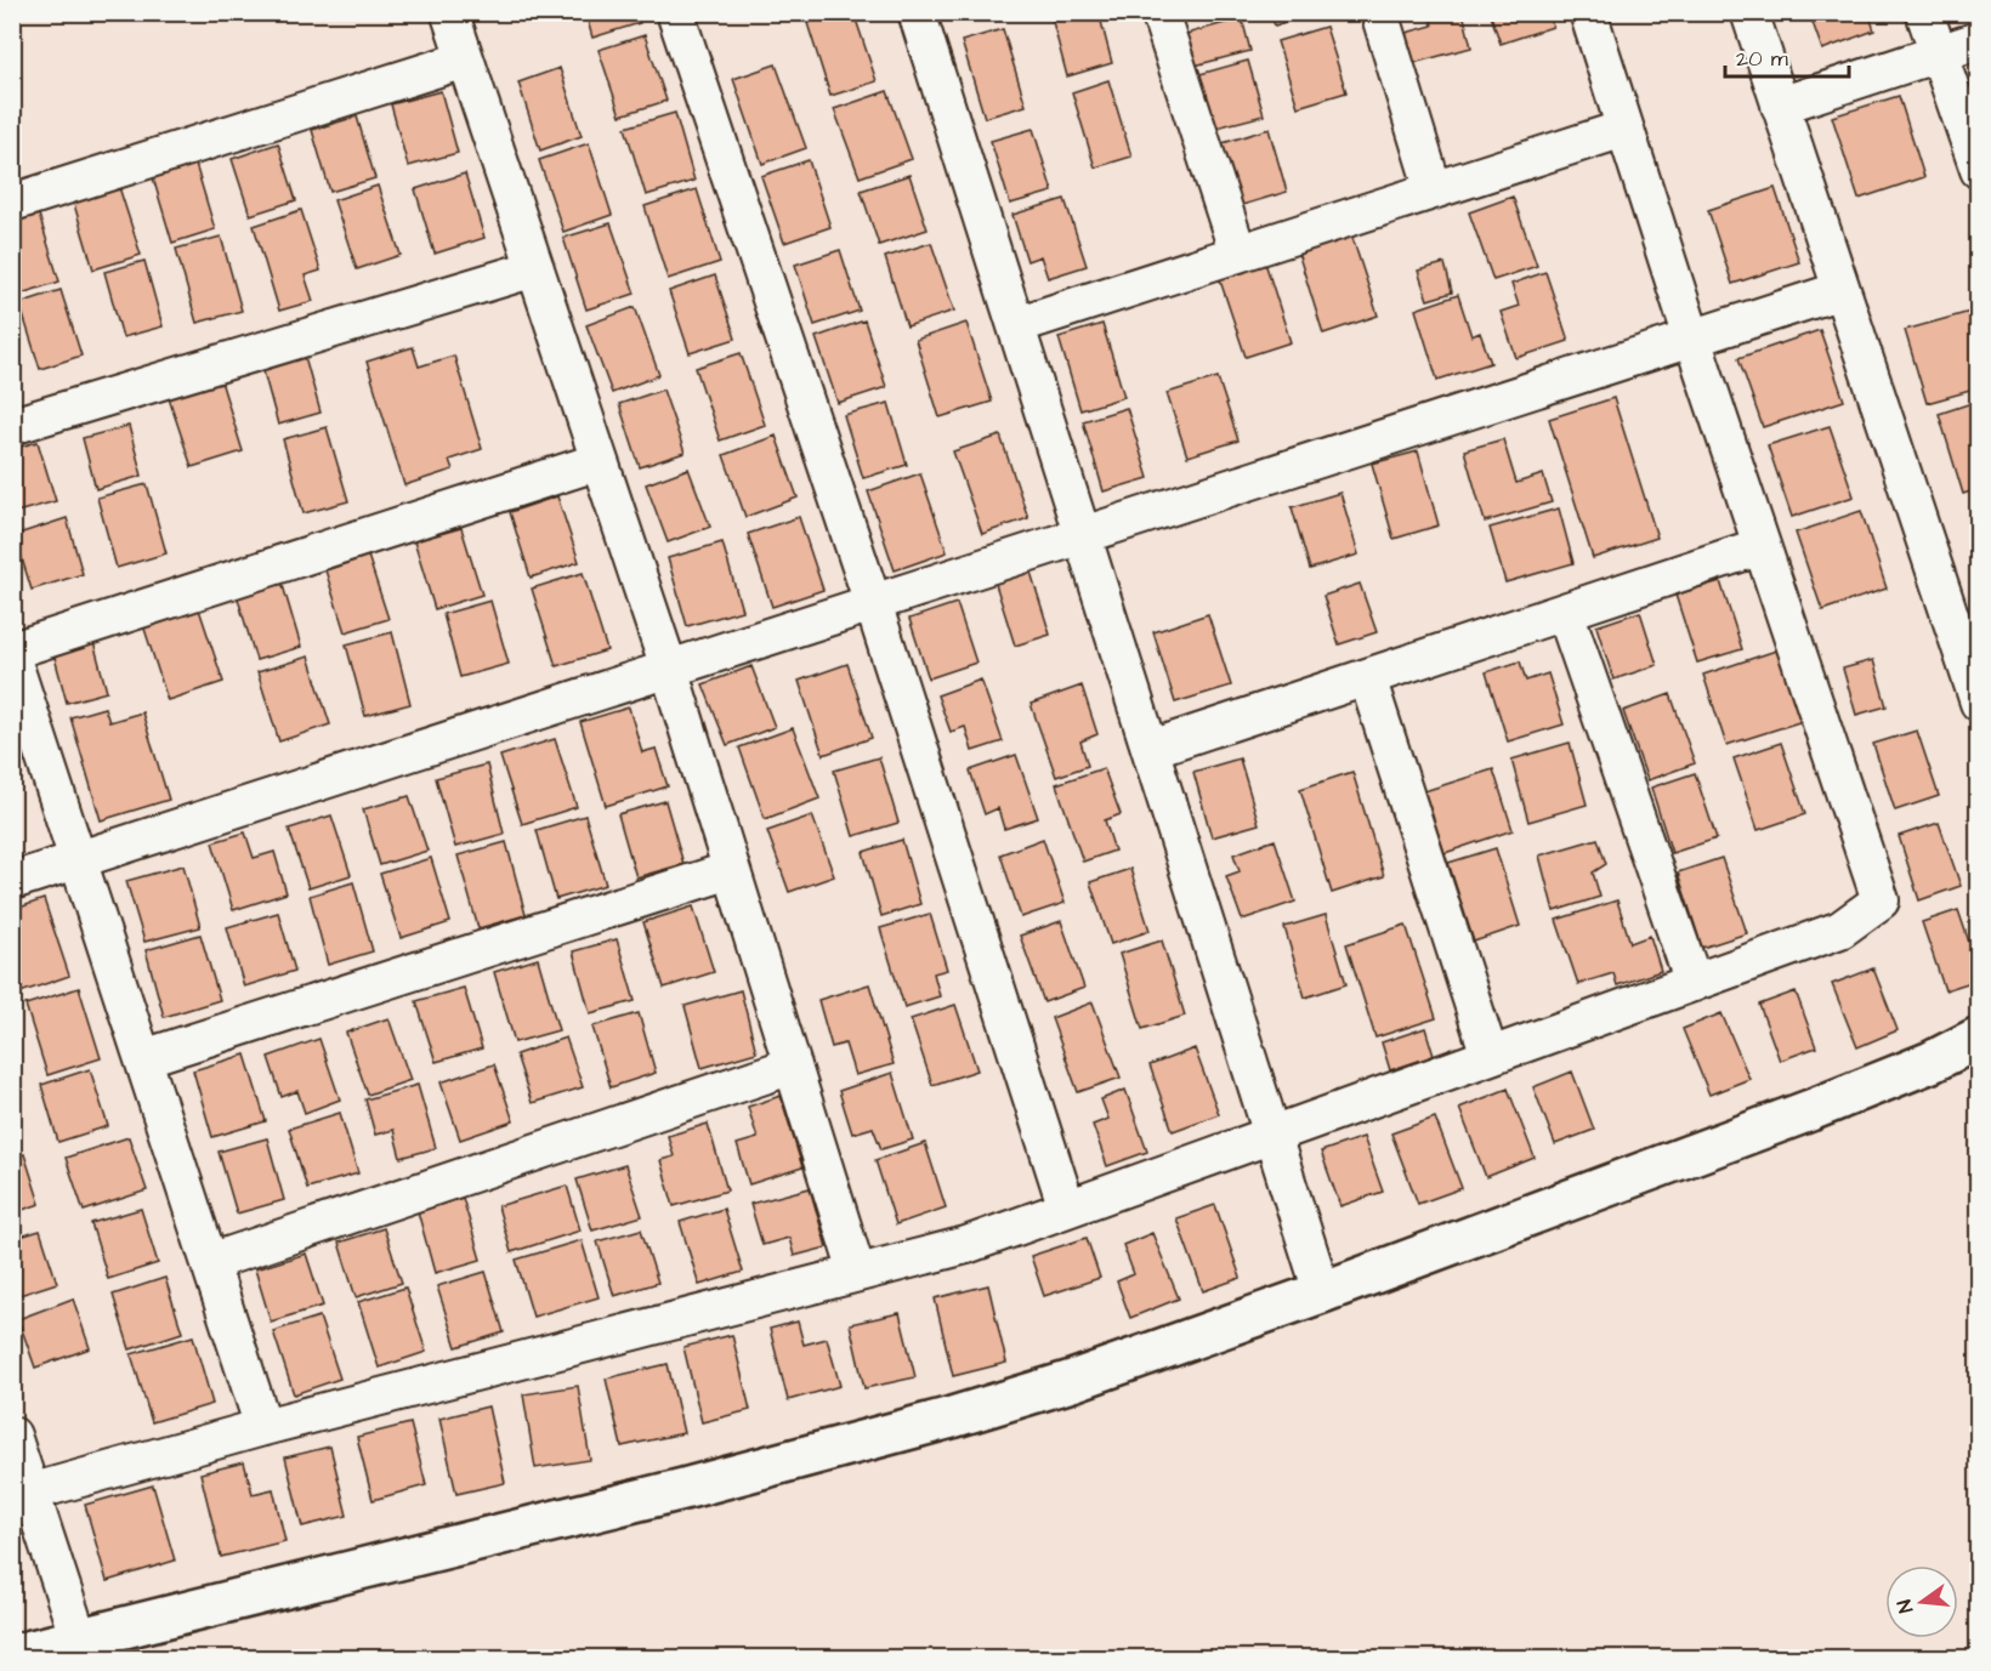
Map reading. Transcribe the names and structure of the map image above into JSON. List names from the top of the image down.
{
  "scale_bar": "20 m",
  "north": "left"
}
